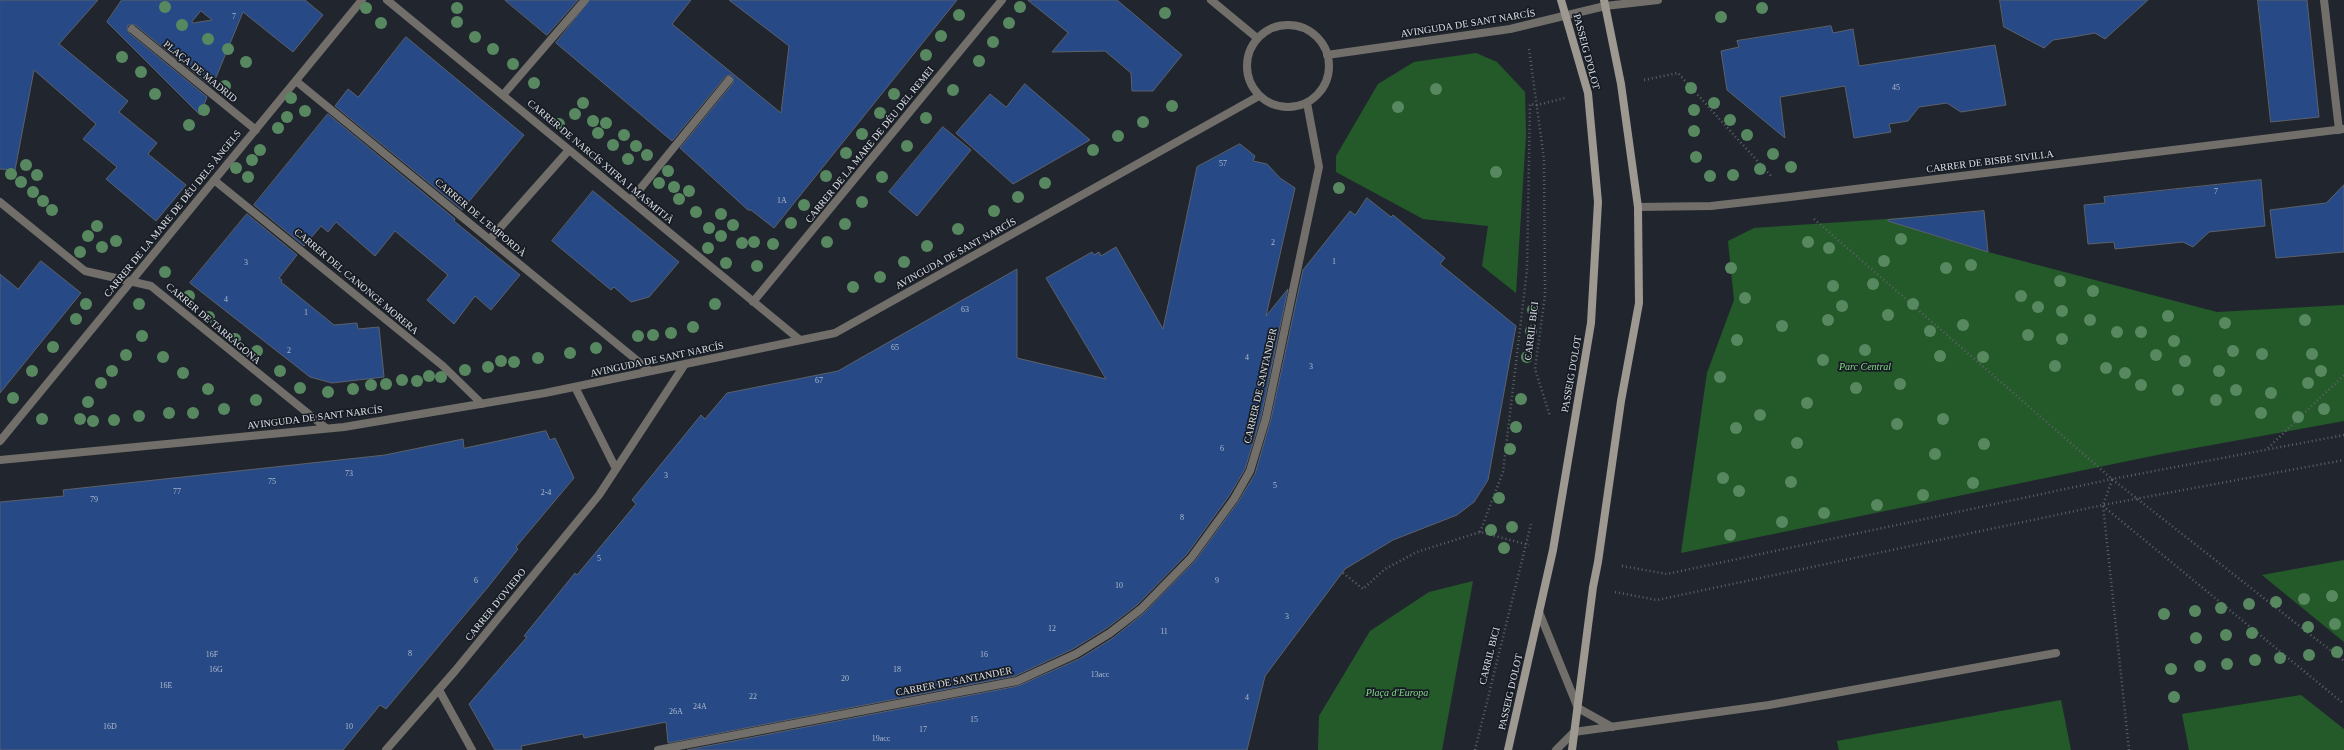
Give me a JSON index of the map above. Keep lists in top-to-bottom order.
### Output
{
  "streets": {
    "main road": ["PASSEIG D'OLOT"],
    "street": [
      "AVINGUDA DE SANT NARCÍS",
      "PLAÇA DE MADRID",
      "CARRER DE LA MARE DE DÉU DEL REMEI",
      "CARRER DE NARCÍS XIFRA I MASMITJÀ",
      "CARRER DE BISBE SIVILLA",
      "CARRER DE LA MARE DE DÉU DELS ÀNGELS",
      "CARRER DE L'EMPORDÀ",
      "CARRER DEL CANONGE MORERA",
      "CARRER DE TARRAGONA",
      "CARRER DE SANTANDER",
      "CARRER D'OVIEDO"
    ],
    "path": ["CARRIL BICI"]
  },
  "crossings": [
    ["AVINGUDA DE SANT NARCÍS", "PASSEIG D'OLOT"],
    ["AVINGUDA DE SANT NARCÍS", "CARRER DE NARCÍS XIFRA I MASMITJÀ"],
    ["AVINGUDA DE SANT NARCÍS", "CARRER DE L'EMPORDÀ"],
    ["AVINGUDA DE SANT NARCÍS", "CARRER DEL CANONGE MORERA"],
    ["AVINGUDA DE SANT NARCÍS", "CARRER DE TARRAGONA"],
    ["AVINGUDA DE SANT NARCÍS", "CARRIL BICI"],
    ["AVINGUDA DE SANT NARCÍS", "CARRER DE SANTANDER"],
    ["AVINGUDA DE SANT NARCÍS", "CARRER D'OVIEDO"],
    ["PLAÇA DE MADRID", "CARRER DE LA MARE DE DÉU DELS ÀNGELS"],
    ["CARRER DE LA MARE DE DÉU DEL REMEI", "CARRER DE NARCÍS XIFRA I MASMITJÀ"],
    ["CARRER DE LA MARE DE DÉU DELS ÀNGELS", "CARRER DE L'EMPORDÀ"],
    ["CARRER DE LA MARE DE DÉU DELS ÀNGELS", "CARRER DEL CANONGE MORERA"],
    ["CARRER DE LA MARE DE DÉU DELS ÀNGELS", "CARRER DE TARRAGONA"]
  ],
  "parks": ["Parc Central", "Plaça d'Europa"],
  "house_numbers": [
    "7",
    "45",
    "57",
    "7",
    "1A",
    "2",
    "1",
    "3",
    "4",
    "63",
    "1",
    "65",
    "2",
    "4",
    "3",
    "67",
    "6",
    "73",
    "3",
    "75",
    "5",
    "77",
    "2-4",
    "79",
    "8",
    "5",
    "6",
    "9",
    "10",
    "3",
    "12",
    "11",
    "8",
    "16F",
    "16",
    "16G",
    "18",
    "13acc",
    "20",
    "16E",
    "22",
    "4",
    "24A",
    "26A",
    "15",
    "16D",
    "10",
    "17",
    "19acc"
  ]
}
